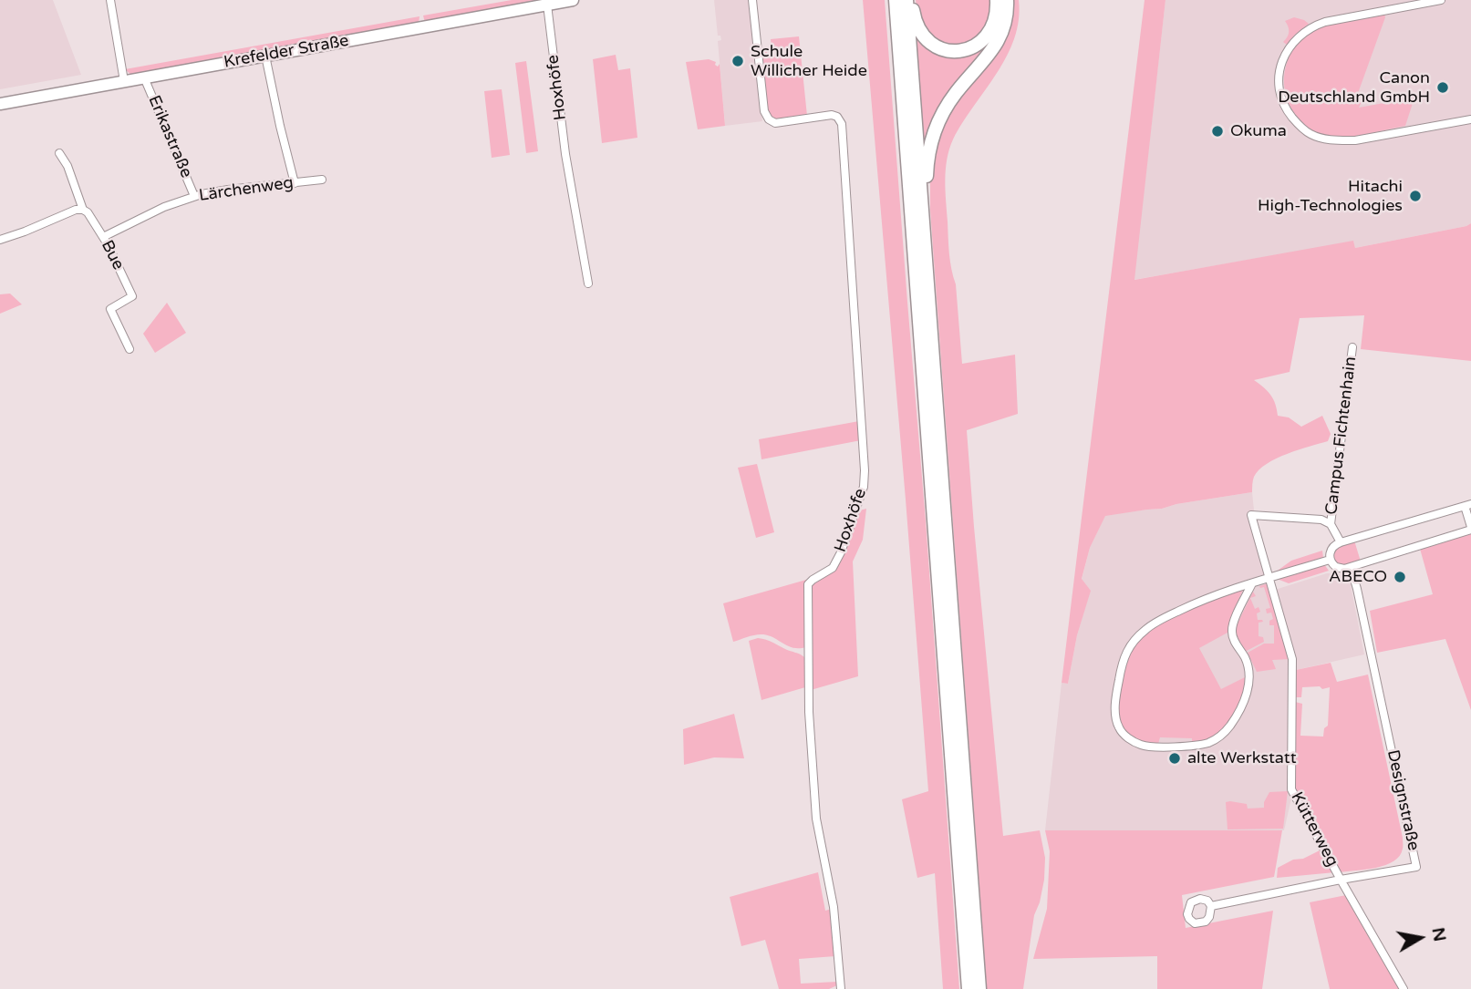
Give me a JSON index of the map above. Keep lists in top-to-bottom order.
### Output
{
  "streets": {
    "main road": ["Krefelder Straße"],
    "street": [
      "Hoxhöfe",
      "Erikastraße",
      "Lärchenweg",
      "Bue",
      "Campus Fichtenhain",
      "Designstraße",
      "Kütterweg"
    ]
  },
  "crossings": [
    ["Krefelder Straße", "Hoxhöfe"],
    ["Krefelder Straße", "Erikastraße"],
    ["Erikastraße", "Lärchenweg"],
    ["Lärchenweg", "Bue"],
    ["Campus Fichtenhain", "Kütterweg"],
    ["Designstraße", "Kütterweg"]
  ],
  "places": [
    "Schule Willicher Heide",
    "Canon Deutschland GmbH",
    "Okuma",
    "Hitachi High-Technologies",
    "ABECO",
    "alte Werkstatt"
  ],
  "north": "right"
}
